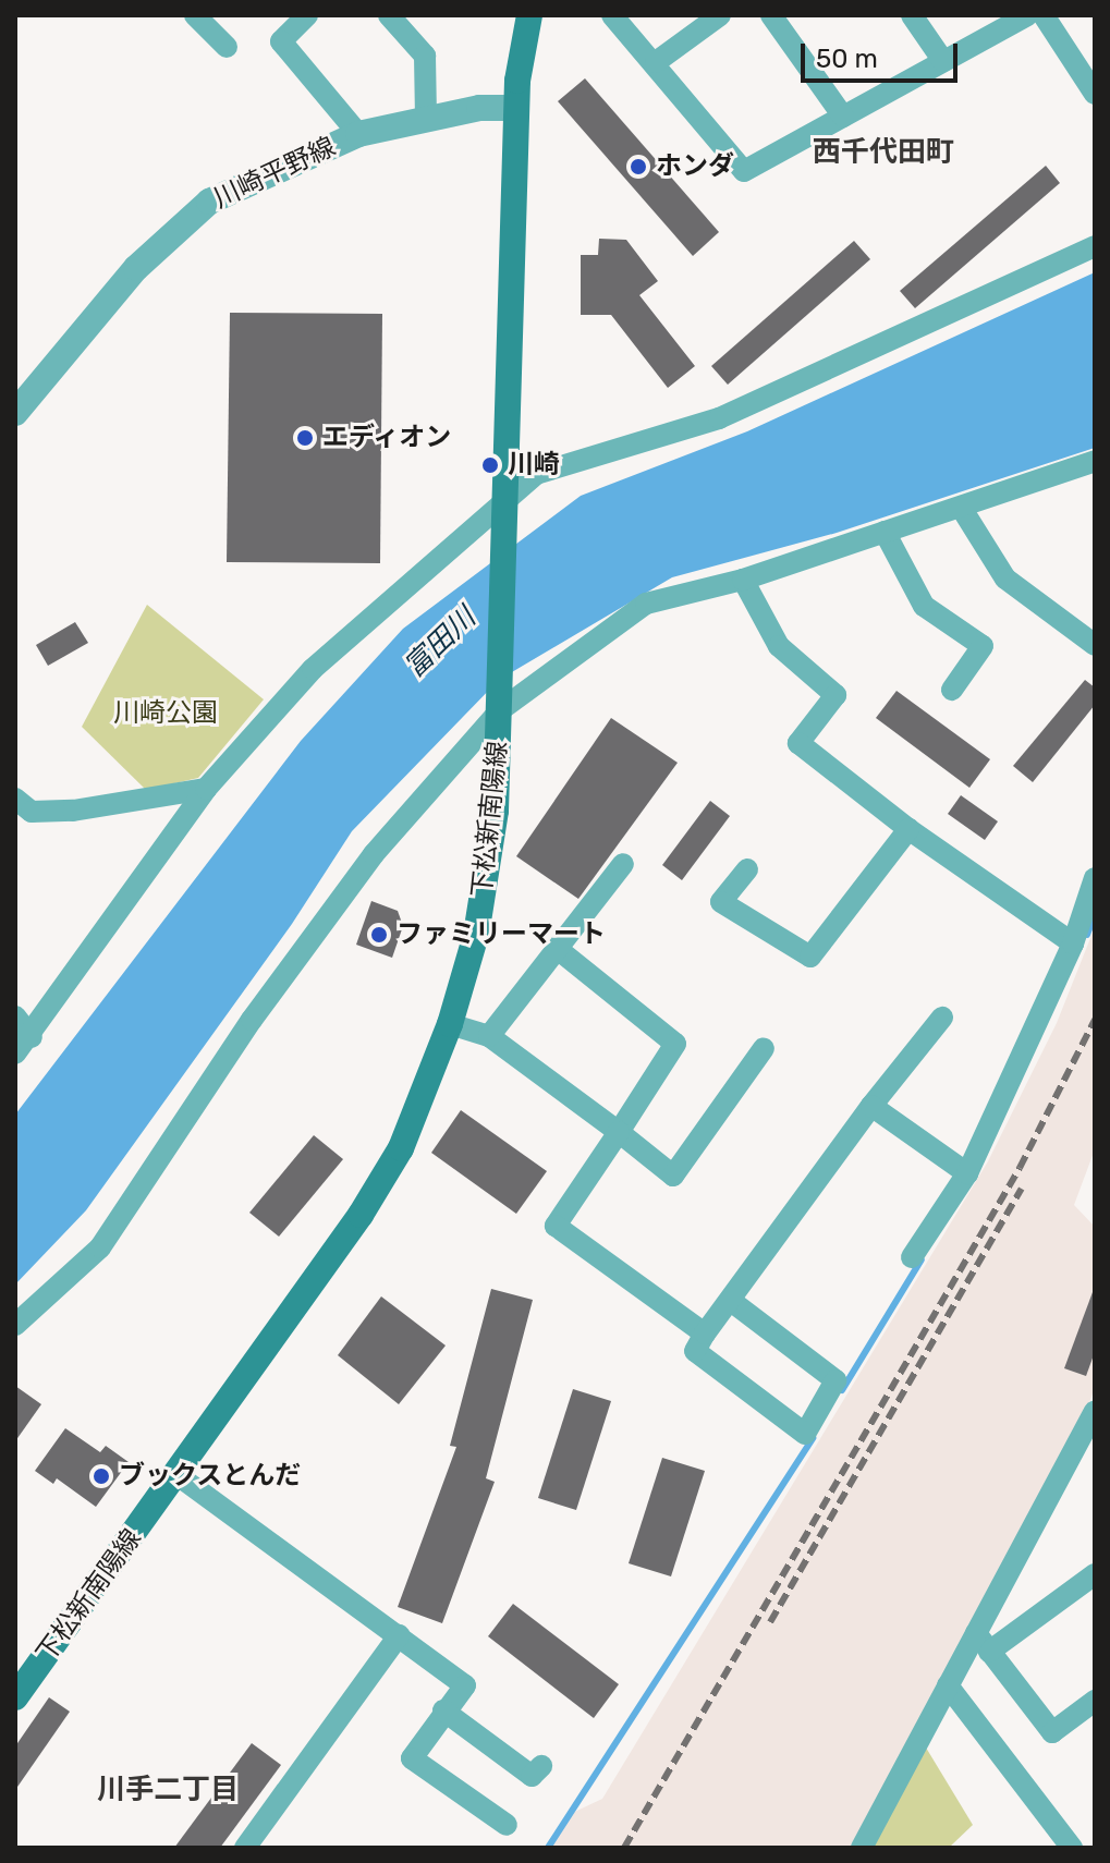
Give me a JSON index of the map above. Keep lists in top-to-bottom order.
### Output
{
  "streets": {
    "main road": ["下松新南陽線"],
    "street": ["川崎平野線"]
  },
  "crossings": [
    ["川崎平野線", "下松新南陽線"]
  ],
  "districts": ["西千代田町", "川手二丁目"],
  "water": ["富田川"],
  "parks": ["川崎公園"],
  "places": [
    "ホンダ",
    "エディオン",
    "川崎",
    "ファミリーマート",
    "ブックスとんだ"
  ],
  "scale_bar": "50 m"
}
